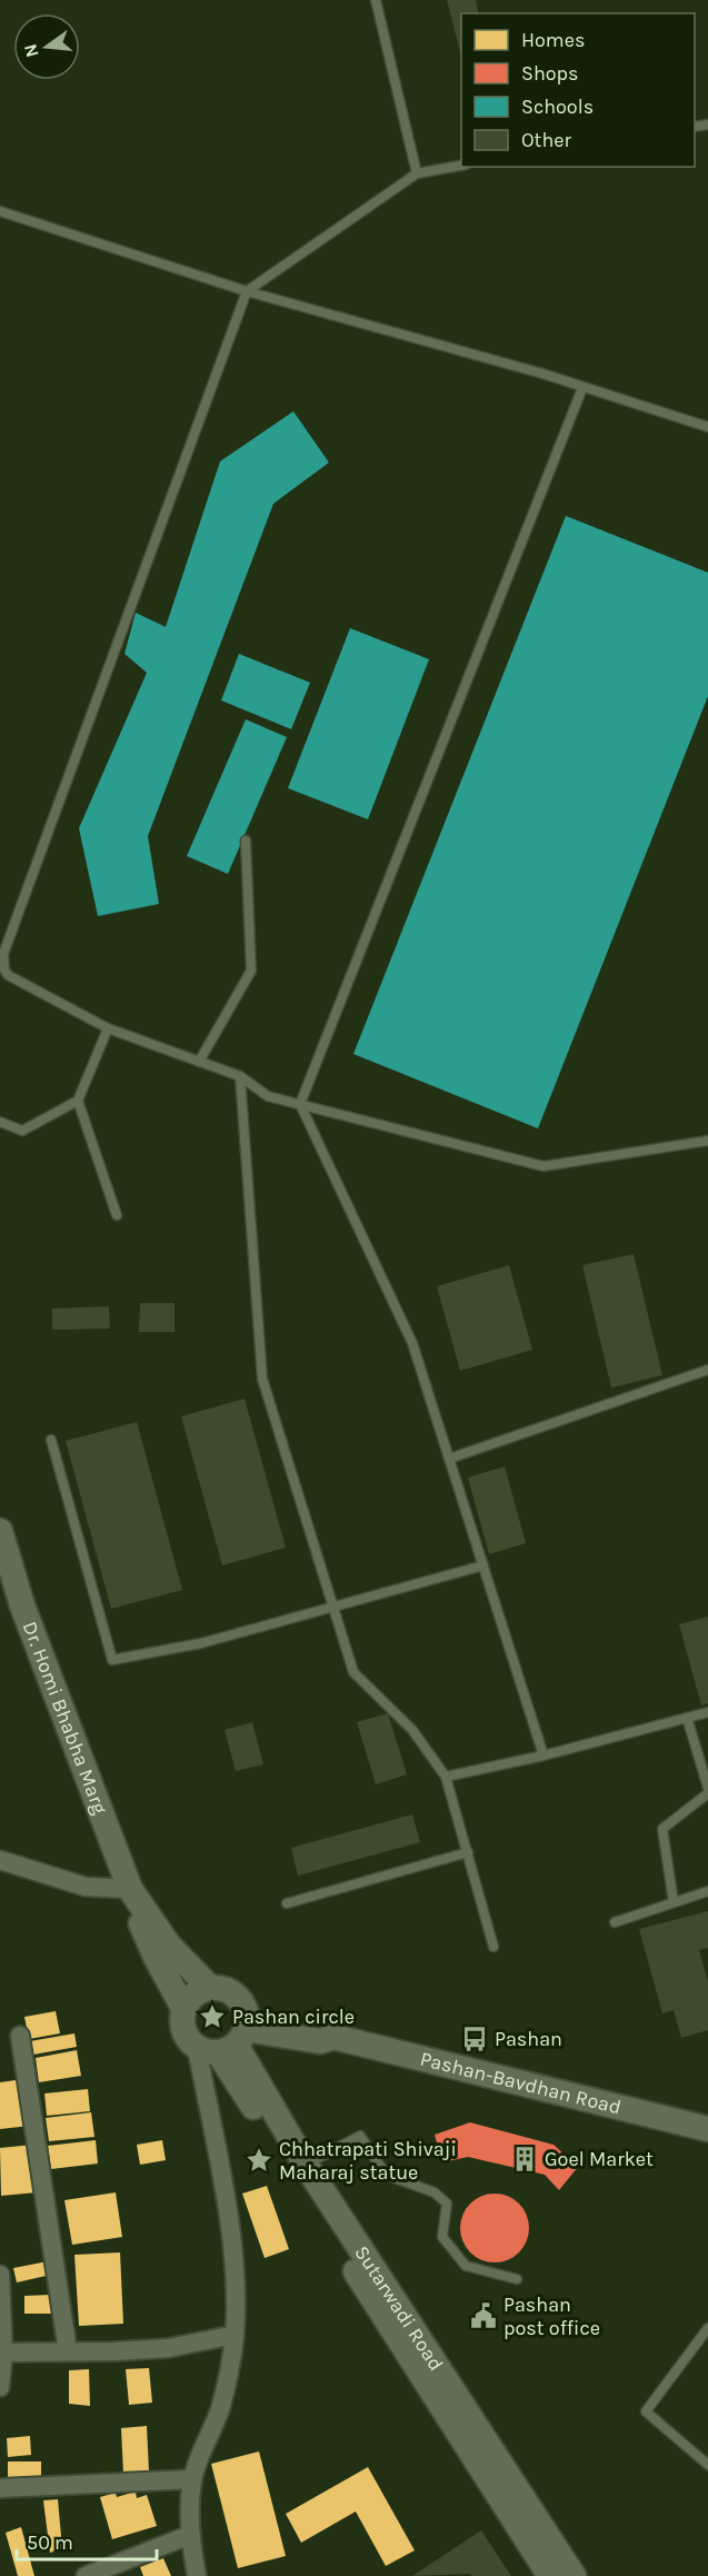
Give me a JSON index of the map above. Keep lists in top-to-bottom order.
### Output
{
  "streets": {
    "main road": ["Dr. Homi Bhabha Marg", "Pashan-Bavdhan Road", "Sutarwadi Road"]
  },
  "crossings": [
    ["Dr. Homi Bhabha Marg", "Pashan-Bavdhan Road"],
    ["Dr. Homi Bhabha Marg", "Sutarwadi Road"],
    ["Pashan-Bavdhan Road", "Sutarwadi Road"]
  ],
  "places": {
    "place": ["Pashan circle", "Chhatrapati Shivaji Maharaj statue"],
    "bus stop": ["Pashan"],
    "building": ["Goel Market"],
    "public building": ["Pashan post office"]
  },
  "legend": [
    "Homes",
    "Shops",
    "Schools",
    "Other"
  ],
  "scale_bar": "50 m",
  "north": "left"
}
